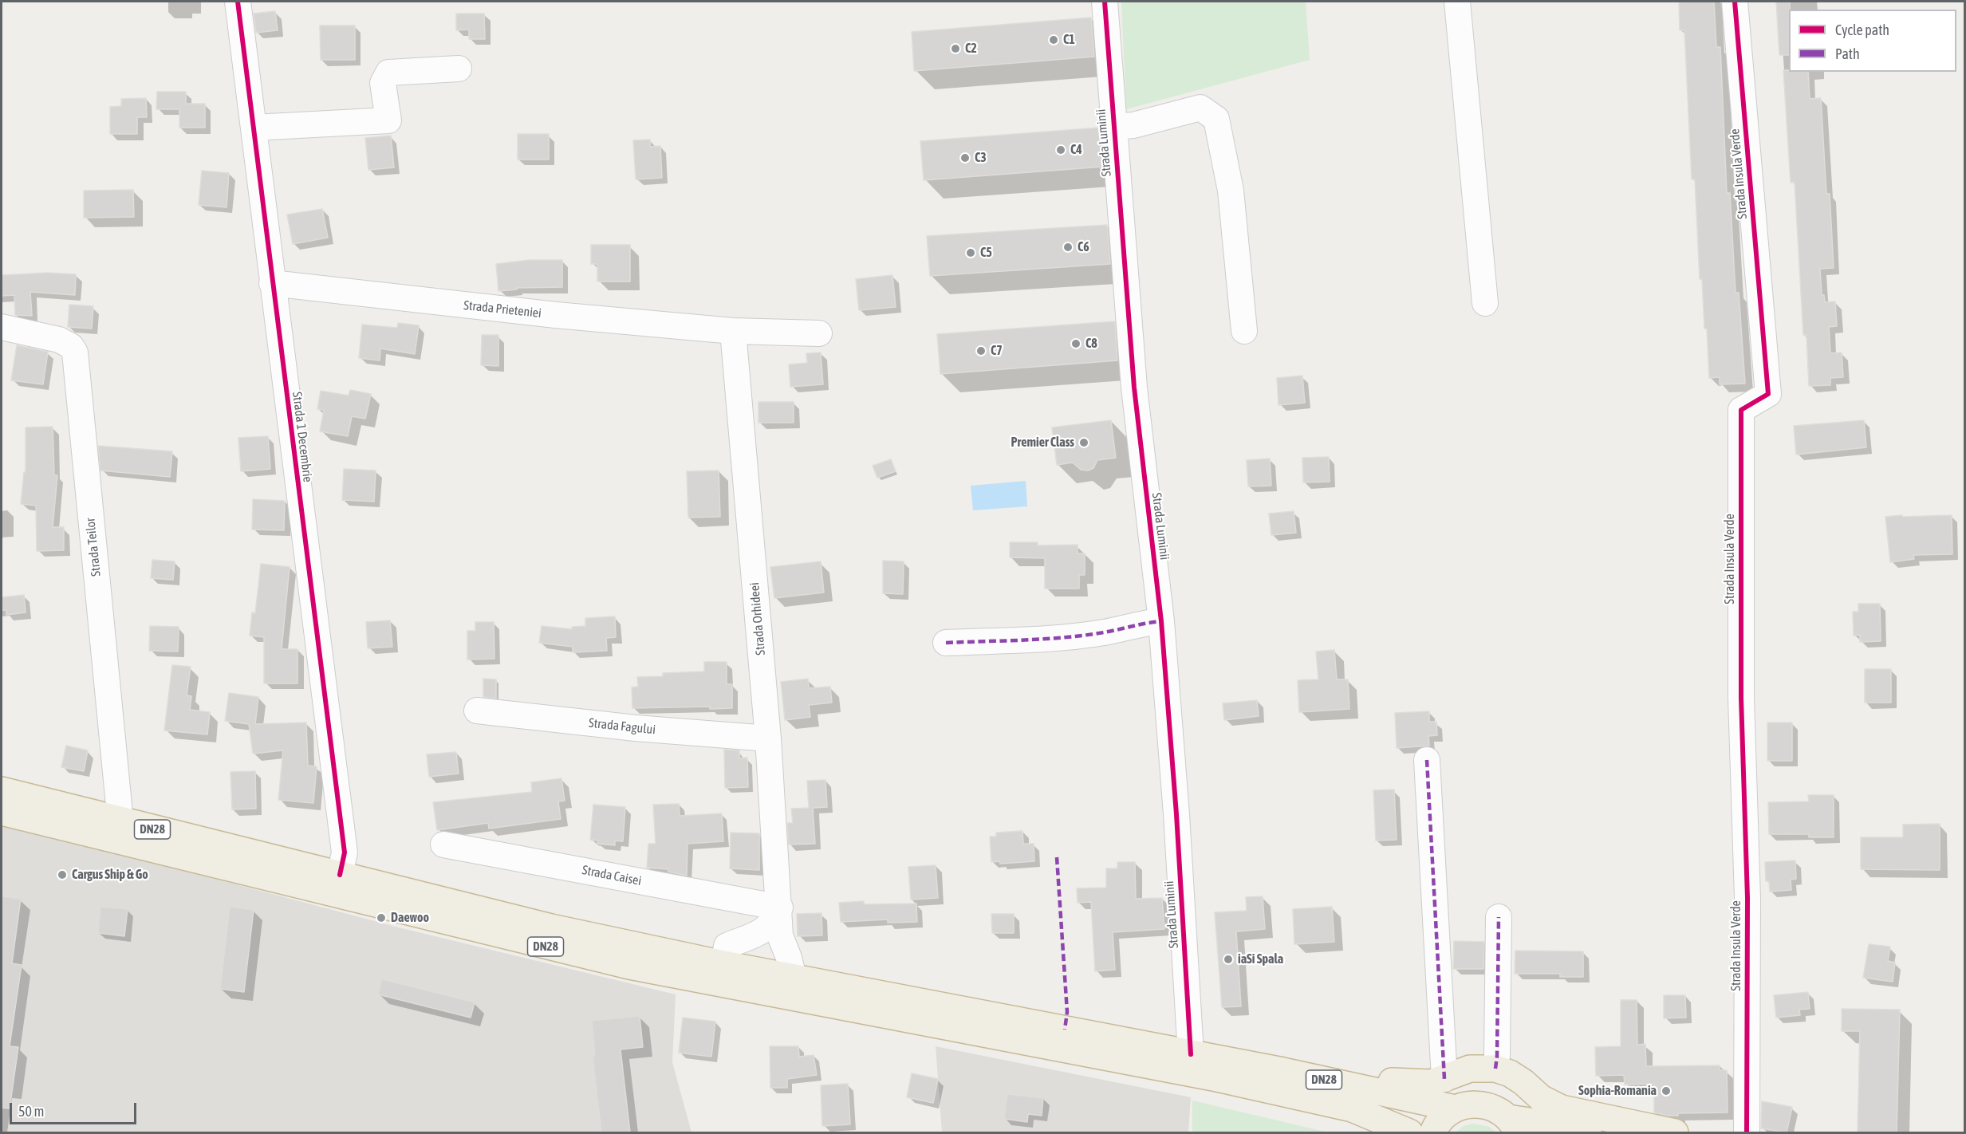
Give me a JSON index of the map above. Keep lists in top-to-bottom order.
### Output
{
  "streets": {
    "highway": ["DN28"],
    "street": [
      "Strada Luminii",
      "Strada Insula Verde",
      "Strada Prieteniei",
      "Strada 1 Decembrie",
      "Strada Teilor",
      "Strada Orhideei",
      "Strada Fagului",
      "Strada Caisei"
    ]
  },
  "crossings": [
    ["Strada Luminii", "DN28"],
    ["Strada Prieteniei", "Strada 1 Decembrie"],
    ["Strada Prieteniei", "Strada Orhideei"],
    ["Strada 1 Decembrie", "DN28"],
    ["Strada Teilor", "DN28"],
    ["Strada Orhideei", "Strada Fagului"],
    ["Strada Orhideei", "DN28"],
    ["Strada Orhideei", "Strada Caisei"]
  ],
  "places": [
    "C1",
    "C2",
    "C4",
    "C3",
    "C6",
    "C5",
    "C8",
    "C7",
    "Premier Class",
    "Cargus Ship & Go",
    "Daewoo",
    "iaSi Spala",
    "Sophia-Romania"
  ],
  "legend": ["Cycle path", "Path"],
  "scale_bar": "50 m"
}
